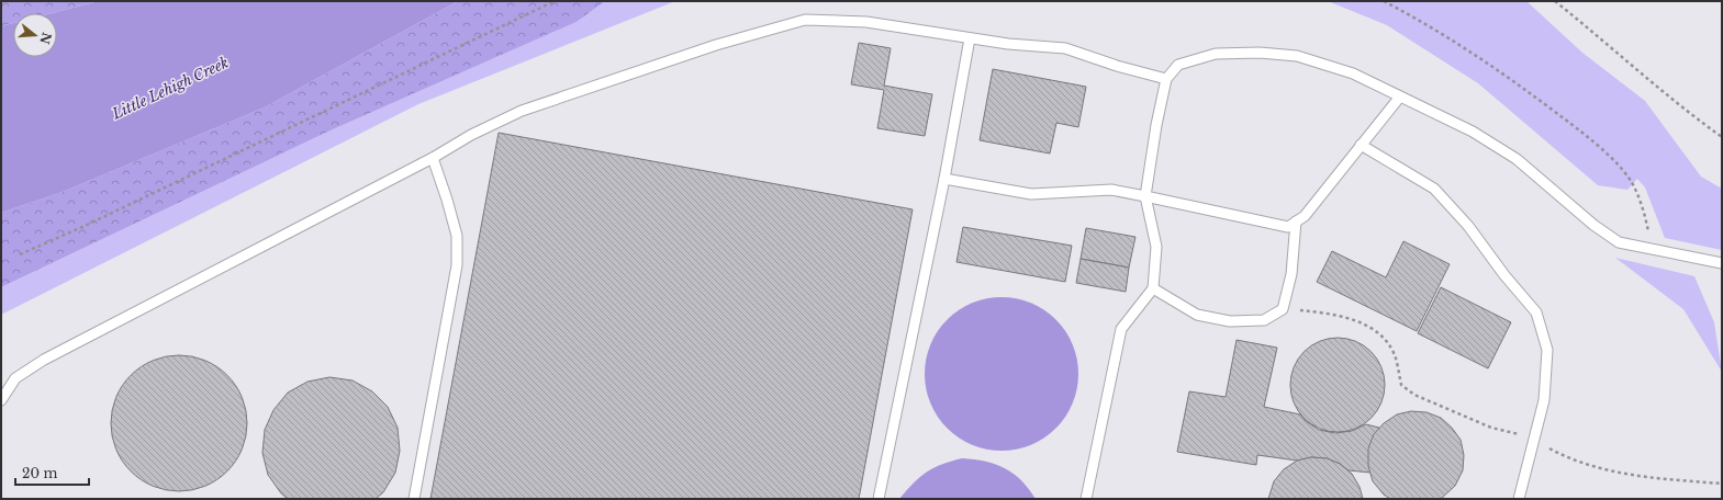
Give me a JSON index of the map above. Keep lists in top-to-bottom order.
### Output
{
  "water": ["Little Lehigh Creek"],
  "scale_bar": "20 m",
  "north": "right"
}
